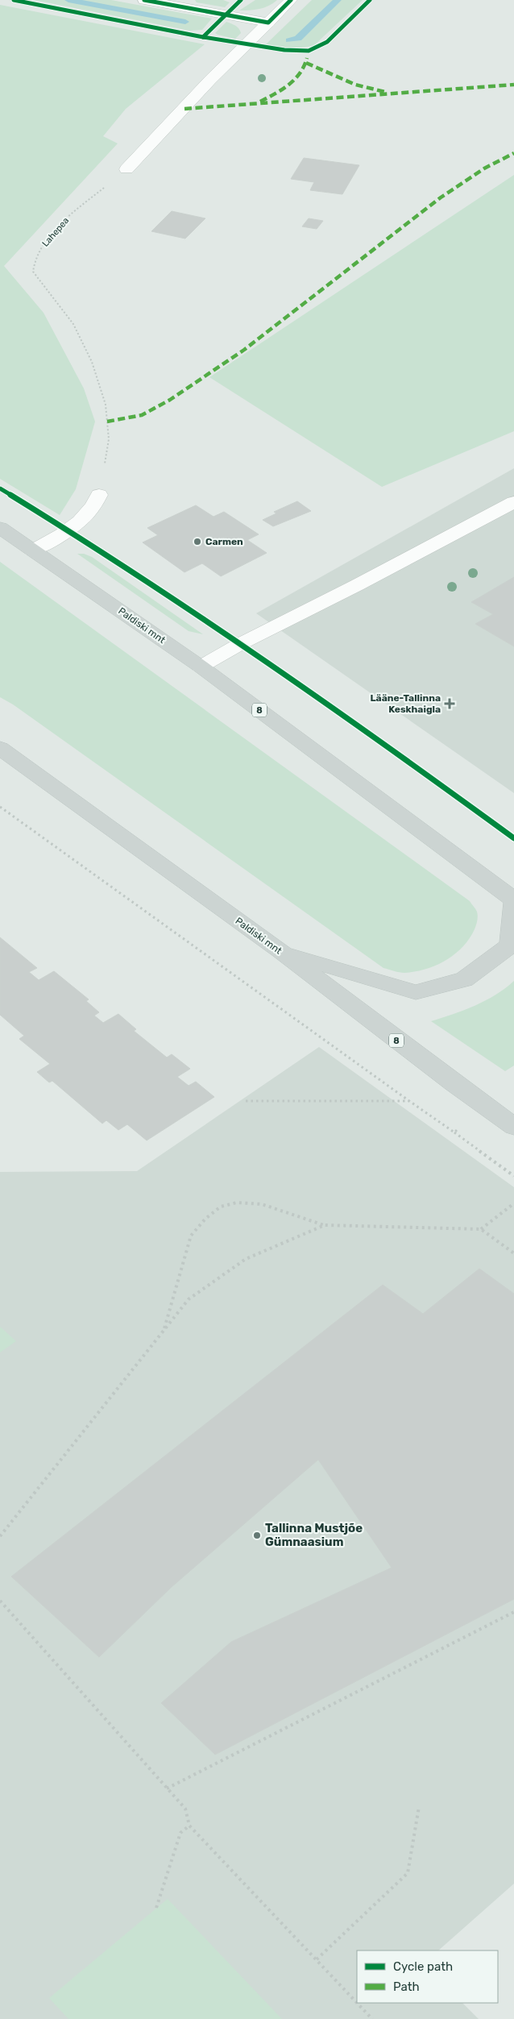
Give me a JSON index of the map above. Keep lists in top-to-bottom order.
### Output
{
  "streets": {
    "main road": ["Paldiski mnt", "8"],
    "path": ["Lahepea"]
  },
  "places": {
    "other": ["Carmen", "Tallinna Mustjõe Gümnaasium"],
    "health": ["Lääne-Tallinna Keskhaigla"]
  },
  "legend": ["Cycle path", "Path"]
}
